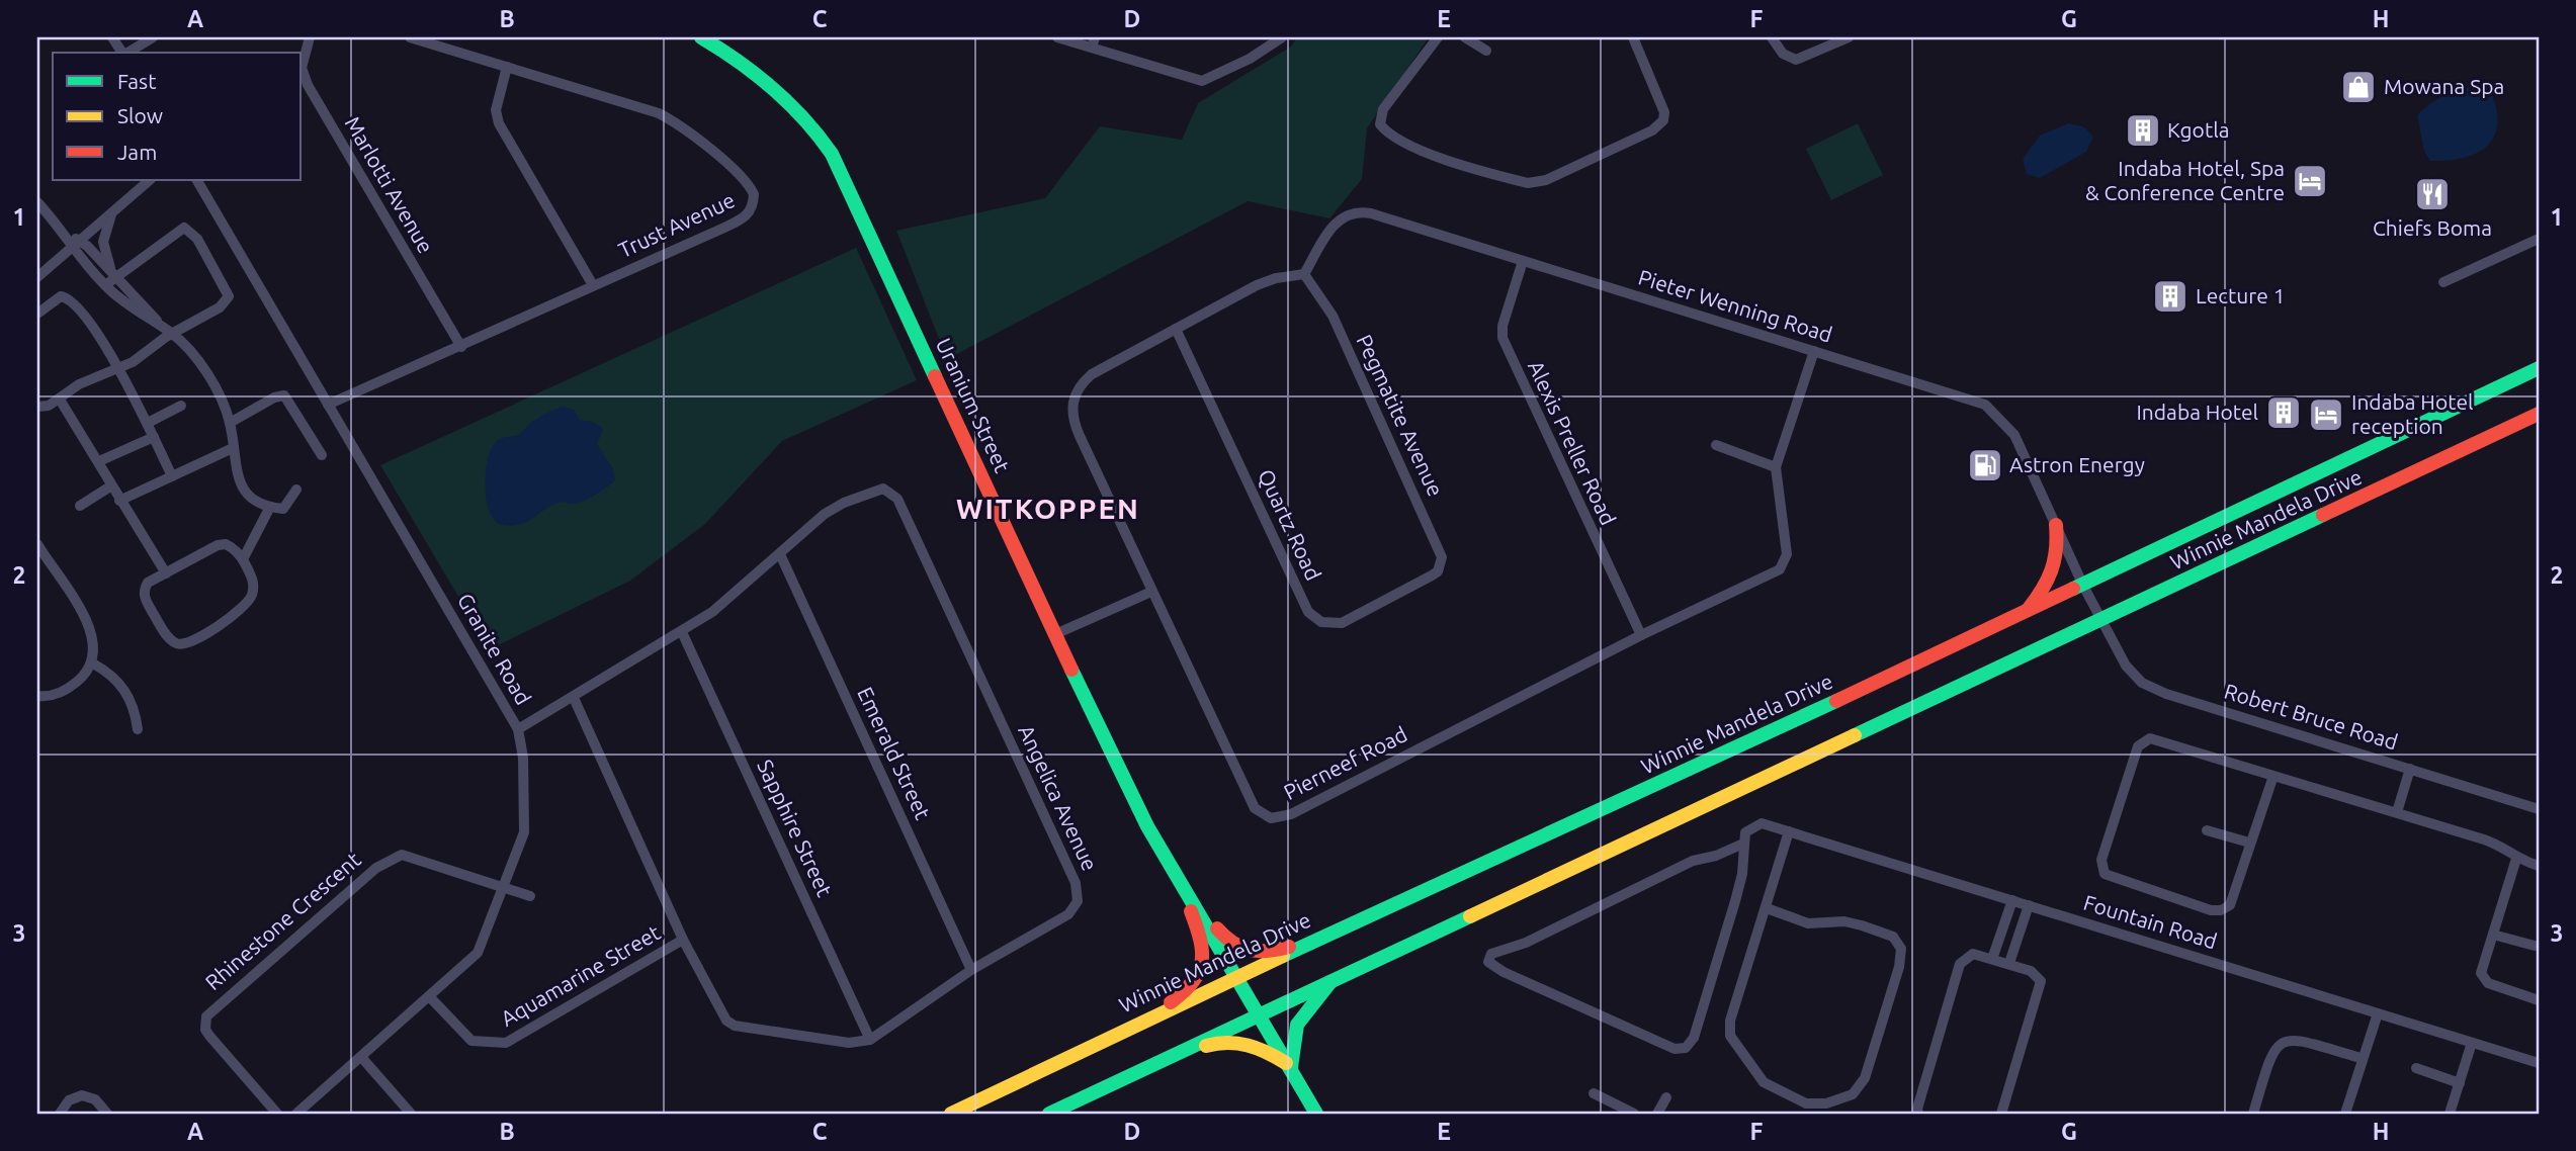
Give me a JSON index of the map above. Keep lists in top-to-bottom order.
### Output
{
  "streets": {
    "main road": ["Uranium Street", "Winnie Mandela Drive"],
    "street": [
      "Marlotti Avenue",
      "Trust Avenue",
      "Pieter Wenning Road",
      "Pegmatite Avenue",
      "Alexis Preller Road",
      "Quartz Road",
      "Granite Road",
      "Robert Bruce Road",
      "Emerald Street",
      "Pierneef Road",
      "Angelica Avenue",
      "Sapphire Street",
      "Rhinestone Crescent",
      "Fountain Road",
      "Aquamarine Street"
    ]
  },
  "crossings": [
    ["Marlotti Avenue", "Trust Avenue"],
    ["Trust Avenue", "Granite Road"],
    ["Pieter Wenning Road", "Pegmatite Avenue"],
    ["Pieter Wenning Road", "Alexis Preller Road"],
    ["Pieter Wenning Road", "Winnie Mandela Drive"],
    ["Pieter Wenning Road", "Robert Bruce Road"],
    ["Pieter Wenning Road", "Pierneef Road"],
    ["Uranium Street", "Winnie Mandela Drive"],
    ["Pegmatite Avenue", "Quartz Road"],
    ["Pegmatite Avenue", "Pierneef Road"],
    ["Alexis Preller Road", "Pierneef Road"],
    ["Winnie Mandela Drive", "Robert Bruce Road"],
    ["Quartz Road", "Pierneef Road"],
    ["Granite Road", "Angelica Avenue"],
    ["Granite Road", "Rhinestone Crescent"],
    ["Granite Road", "Aquamarine Street"],
    ["Emerald Street", "Angelica Avenue"],
    ["Angelica Avenue", "Sapphire Street"]
  ],
  "districts": ["WITKOPPEN"],
  "places": {
    "shop": ["Mowana Spa"],
    "building": ["Kgotla", "Lecture 1", "Indaba Hotel"],
    "hotel": ["Indaba Hotel, Spa & Conference Centre", "Indaba Hotel reception"],
    "restaurant": ["Chiefs Boma"],
    "fuel station": ["Astron Energy"]
  },
  "legend": ["Fast", "Slow", "Jam"],
  "grid": {
    "columns": [
      "A",
      "B",
      "C",
      "D",
      "E",
      "F",
      "G",
      "H"
    ],
    "rows": ["1", "2", "3"]
  }
}
